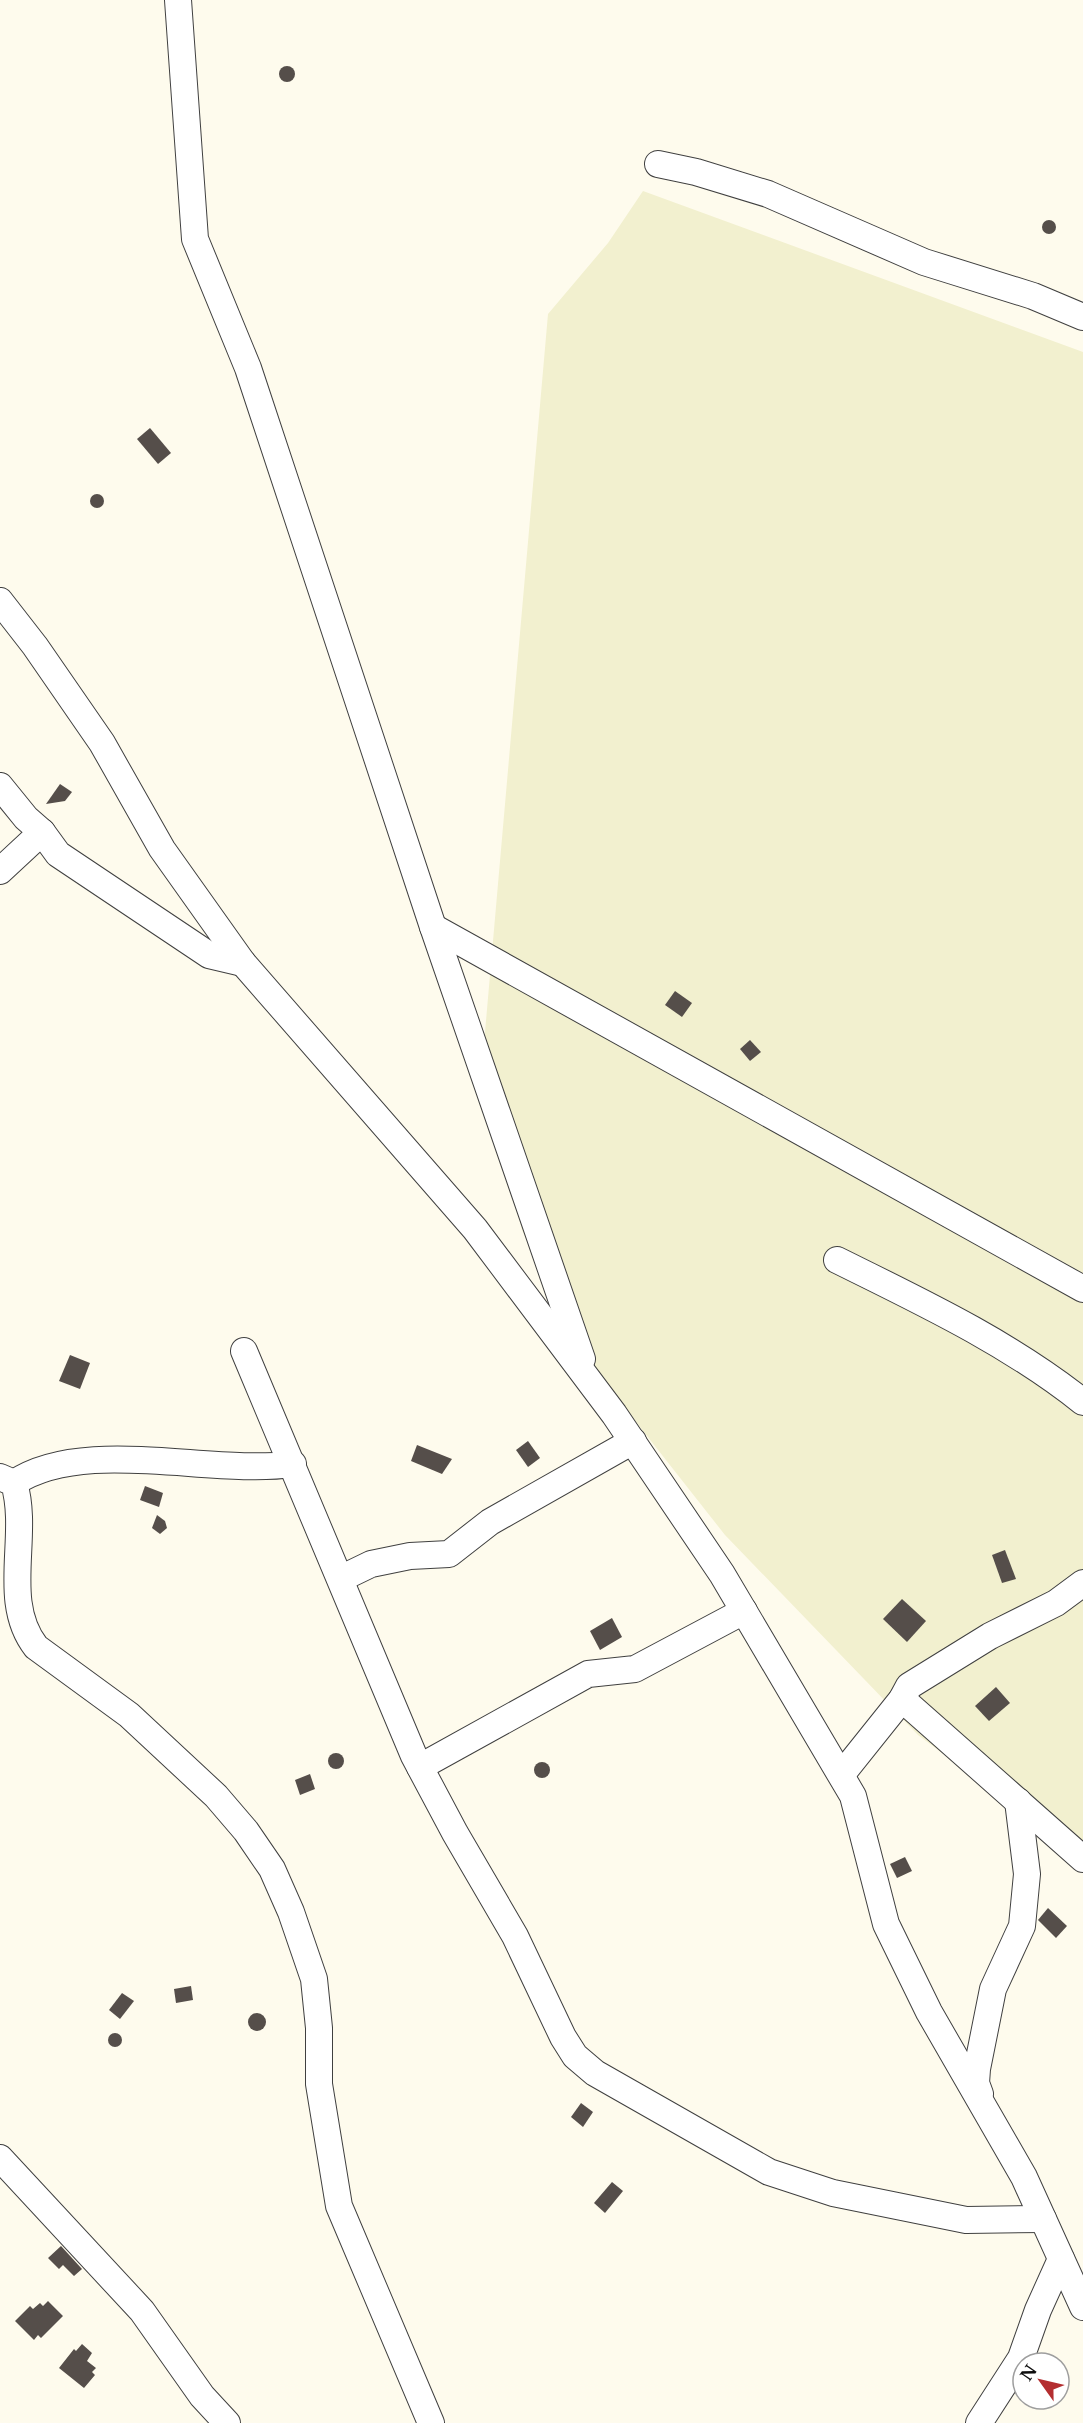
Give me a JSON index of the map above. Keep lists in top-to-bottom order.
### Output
{
  "north": "top left"
}
